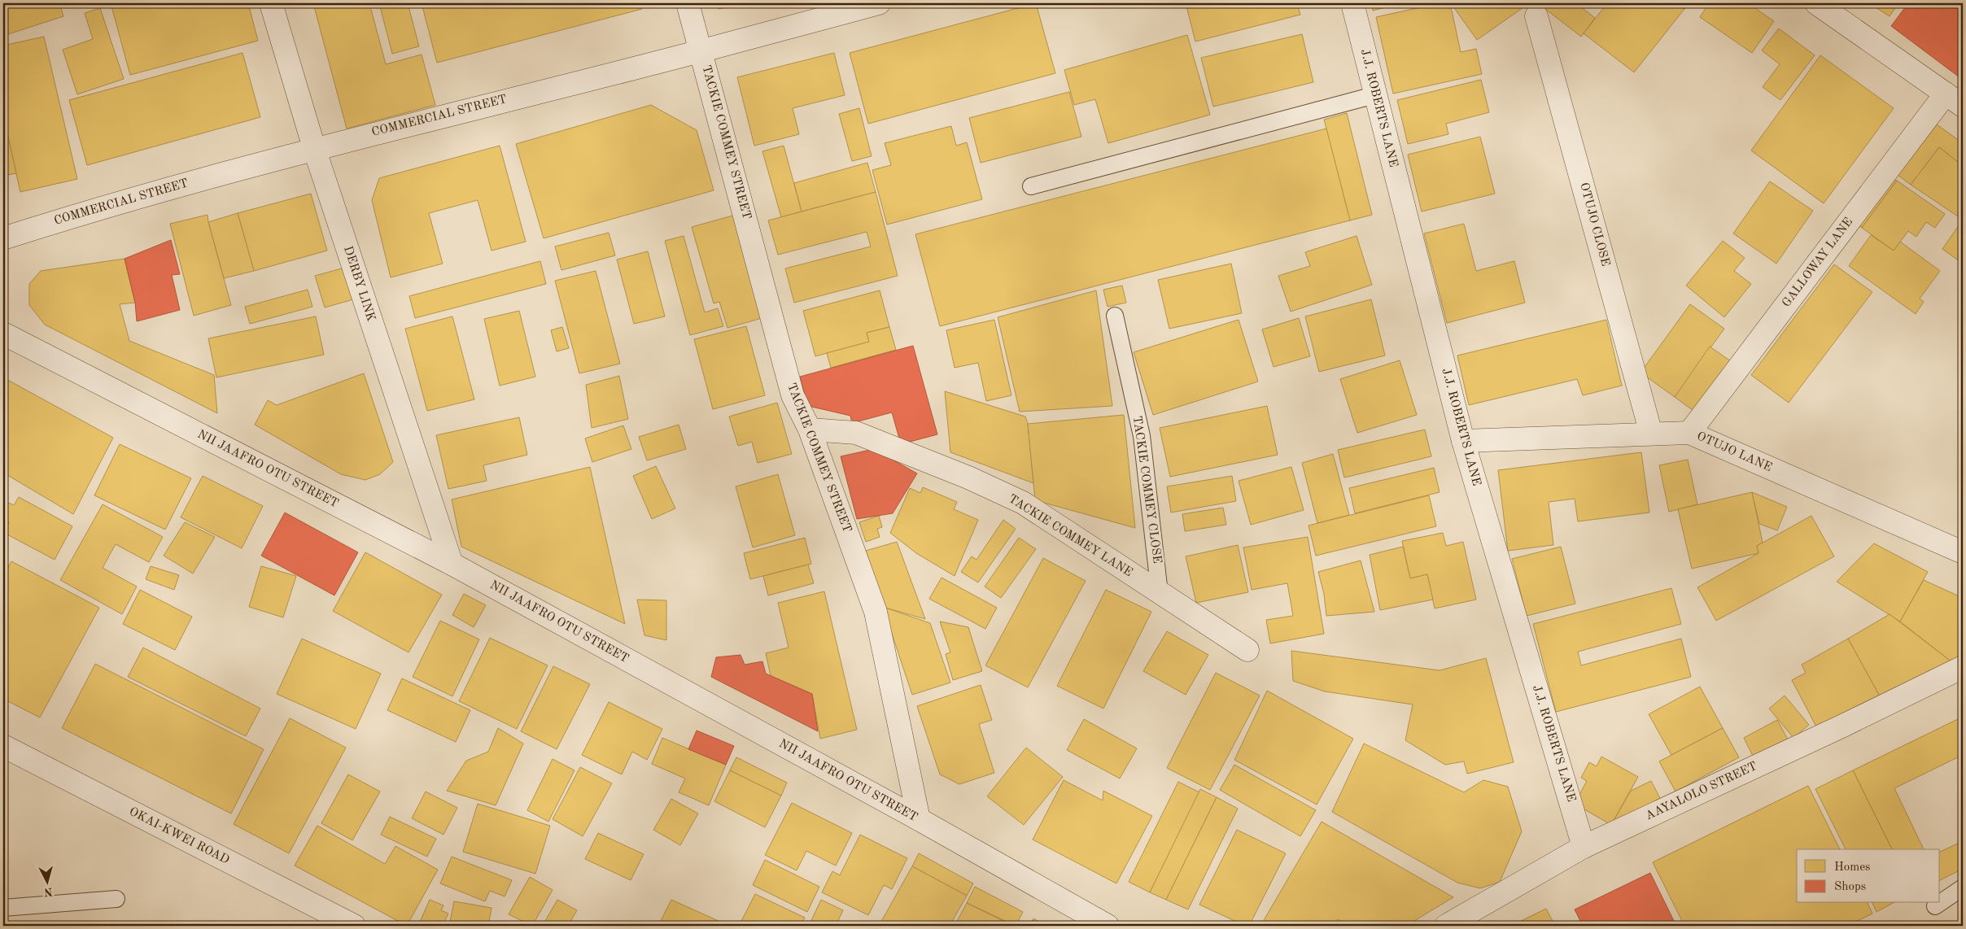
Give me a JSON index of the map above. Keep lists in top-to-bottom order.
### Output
{
  "streets": {
    "street": [
      "J.J. ROBERTS LANE",
      "COMMERCIAL STREET",
      "TACKIE COMMEY STREET",
      "OTUJO CLOSE",
      "GALLOWAY LANE",
      "DERBY LINK",
      "OTUJO LANE",
      "NII JAAFRO OTU STREET",
      "TACKIE COMMEY LANE",
      "AAYALOLO STREET",
      "OKAI-KWEI ROAD"
    ],
    "lane": ["TACKIE COMMEY CLOSE"]
  },
  "crossings": [
    ["J.J. ROBERTS LANE", "OTUJO LANE"],
    ["J.J. ROBERTS LANE", "AAYALOLO STREET"],
    ["COMMERCIAL STREET", "TACKIE COMMEY STREET"],
    ["COMMERCIAL STREET", "DERBY LINK"],
    ["TACKIE COMMEY STREET", "NII JAAFRO OTU STREET"],
    ["TACKIE COMMEY STREET", "TACKIE COMMEY LANE"],
    ["OTUJO CLOSE", "OTUJO LANE"],
    ["GALLOWAY LANE", "OTUJO LANE"],
    ["DERBY LINK", "NII JAAFRO OTU STREET"],
    ["TACKIE COMMEY CLOSE", "TACKIE COMMEY LANE"]
  ],
  "legend": ["Homes", "Shops"],
  "north": "bottom"
}
